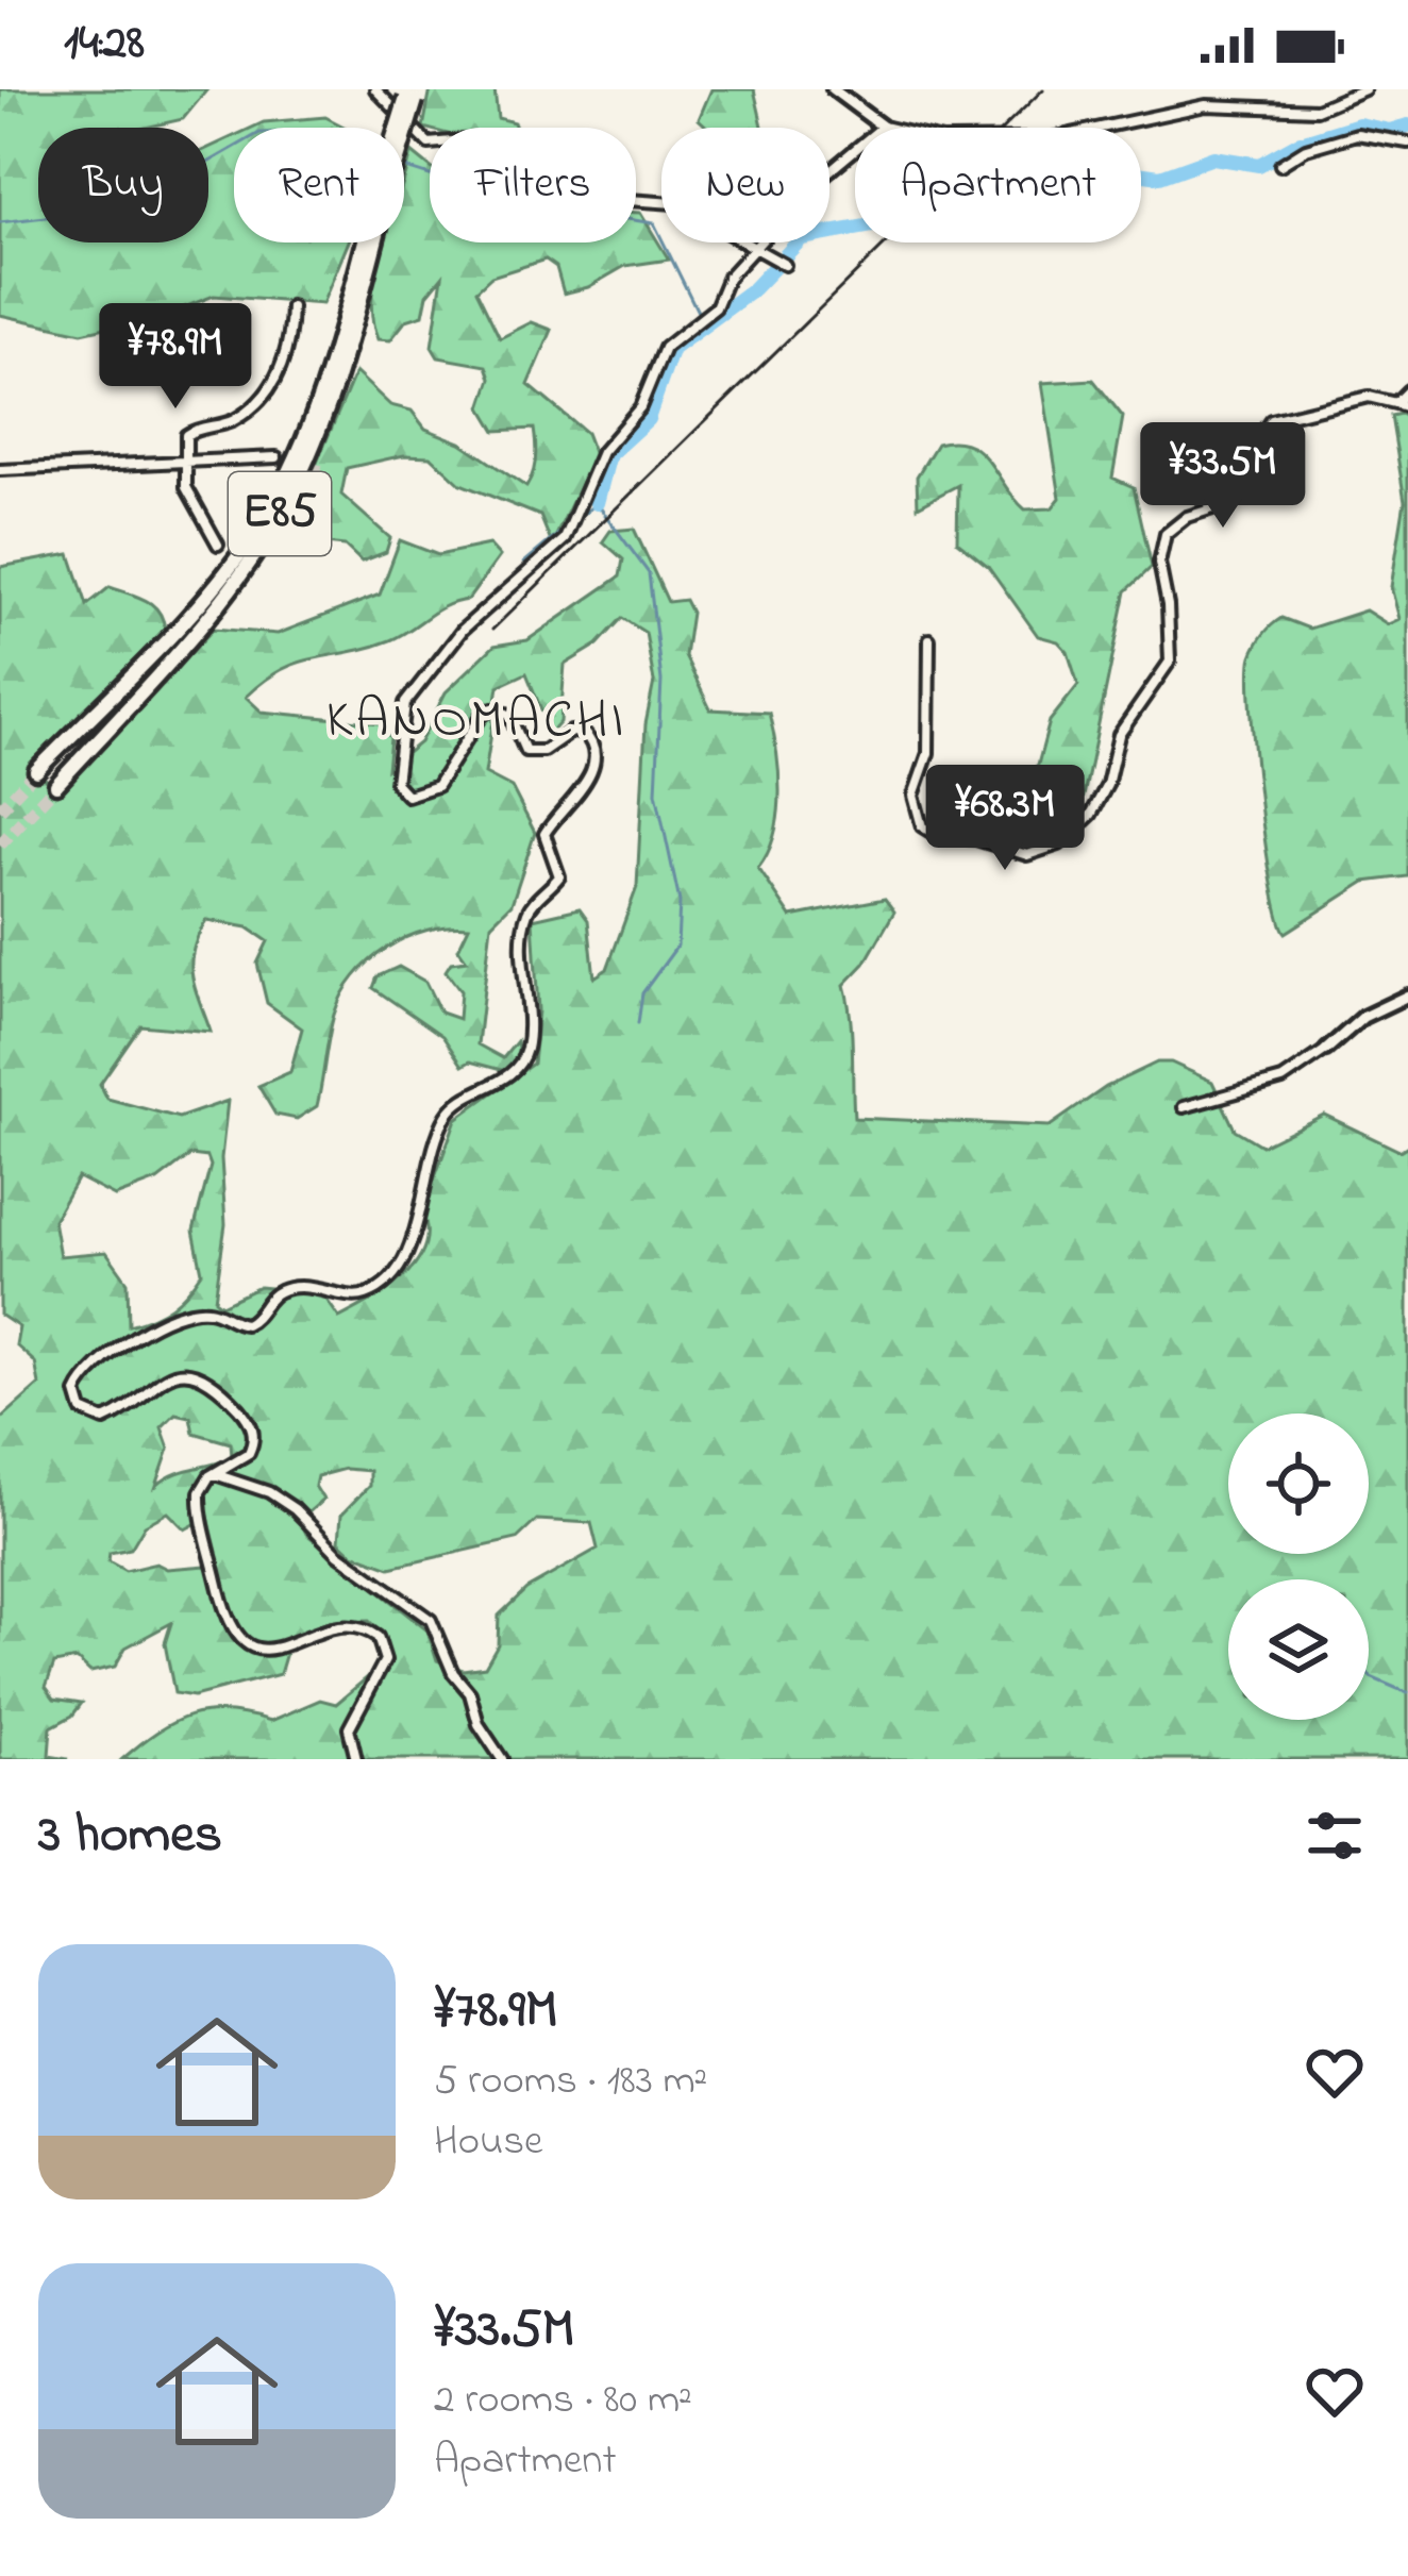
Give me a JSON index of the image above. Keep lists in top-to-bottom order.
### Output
{
  "streets": {
    "highway": ["E85"]
  },
  "districts": ["KANOMACHI"],
  "page": {
    "status": "14:28",
    "chip": [
      "Buy",
      "Rent",
      "Filters",
      "New",
      "Apartment"
    ],
    "price": ["¥78.9M", "¥33.5M", "¥68.3M"],
    "heading": "3 homes",
    "list": [
      {
        "name": "¥78.9M",
        "note": "5 rooms · 183 m² · House"
      },
      {
        "name": "¥33.5M",
        "note": "2 rooms · 80 m² · Apartment"
      }
    ]
  }
}
